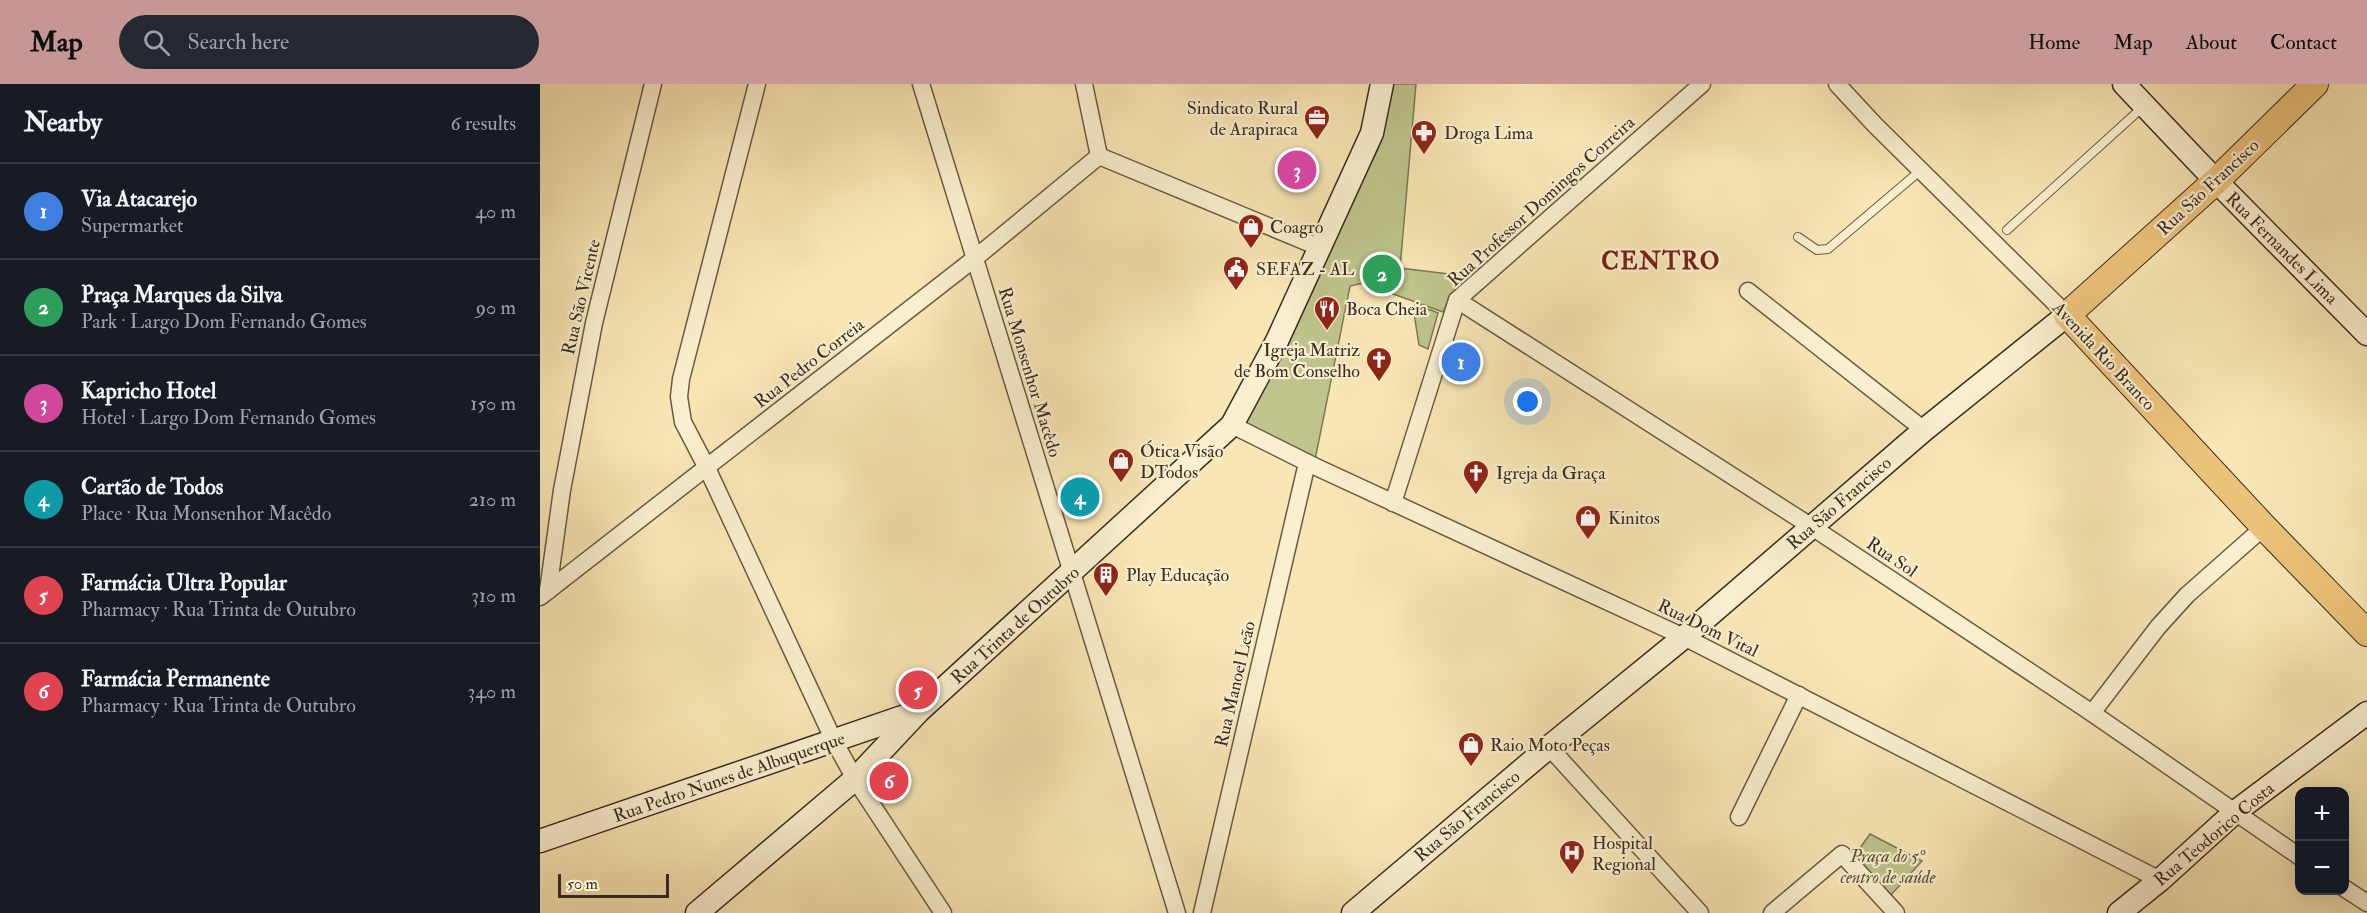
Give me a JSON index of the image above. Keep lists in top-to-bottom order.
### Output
{
  "streets": {
    "main road": ["Rua São Francisco", "Avenida Rio Branco"],
    "street": [
      "Rua Professor Domingos Correira",
      "Rua Fernandes Lima",
      "Rua São Vicente",
      "Rua Pedro Correia",
      "Rua Monsenhor Macêdo",
      "Rua Sol",
      "Rua Trinta de Outubro",
      "Rua Dom Vital",
      "Rua Manoel Leão",
      "Rua Pedro Nunes de Albuquerque",
      "Rua Teodorico Costa"
    ]
  },
  "crossings": [
    ["Rua São Francisco", "Rua Fernandes Lima"],
    ["Rua São Francisco", "Avenida Rio Branco"],
    ["Rua São Francisco", "Rua Sol"],
    ["Rua São Francisco", "Rua Dom Vital"],
    ["Rua Professor Domingos Correira", "Rua Sol"],
    ["Rua Professor Domingos Correira", "Rua Dom Vital"],
    ["Rua São Vicente", "Rua Pedro Correia"],
    ["Rua Pedro Correia", "Rua Monsenhor Macêdo"],
    ["Rua Monsenhor Macêdo", "Rua Trinta de Outubro"],
    ["Rua Sol", "Rua Teodorico Costa"],
    ["Rua Trinta de Outubro", "Rua Dom Vital"],
    ["Rua Trinta de Outubro", "Rua Pedro Nunes de Albuquerque"],
    ["Rua Dom Vital", "Rua Manoel Leão"],
    ["Rua Dom Vital", "Rua Teodorico Costa"]
  ],
  "districts": ["CENTRO"],
  "parks": ["Praça do 5º centro de saúde"],
  "places": {
    "office": ["Sindicato Rural de Arapiraca"],
    "pharmacy": ["Droga Lima"],
    "shop": [
      "Coagro",
      "Ótica Visão DTodos",
      "Kinitos",
      "Raio Moto Peças"
    ],
    "public building": ["SEFAZ - AL"],
    "restaurant": ["Boca Cheia"],
    "church": ["Igreja Matriz de Bom Conselho", "Igreja da Graça"],
    "building": ["Play Educação"],
    "hospital": ["Hospital Regional"]
  },
  "scale_bar": "50 m",
  "page": {
    "header": "Map",
    "search": "Search here",
    "nav": [
      "Home",
      "Map",
      "About",
      "Contact"
    ],
    "heading": ["Nearby", "6 results"],
    "pins": [
      "3",
      "2",
      "1",
      "4",
      "5",
      "6"
    ],
    "list": [
      {
        "mark": "1",
        "name": "Via Atacarejo",
        "note": "Supermarket",
        "value": "40 m"
      },
      {
        "mark": "2",
        "name": "Praça Marques da Silva",
        "note": "Park · Largo Dom Fernando Gomes",
        "value": "90 m"
      },
      {
        "mark": "3",
        "name": "Kapricho Hotel",
        "note": "Hotel · Largo Dom Fernando Gomes",
        "value": "150 m"
      },
      {
        "mark": "4",
        "name": "Cartão de Todos",
        "note": "Place · Rua Monsenhor Macêdo",
        "value": "210 m"
      },
      {
        "mark": "5",
        "name": "Farmácia Ultra Popular",
        "note": "Pharmacy · Rua Trinta de Outubro",
        "value": "310 m"
      },
      {
        "mark": "6",
        "name": "Farmácia Permanente",
        "note": "Pharmacy · Rua Trinta de Outubro",
        "value": "340 m"
      }
    ],
    "map_buttons": ["+", "−"],
    "scale": "50 m"
  }
}
